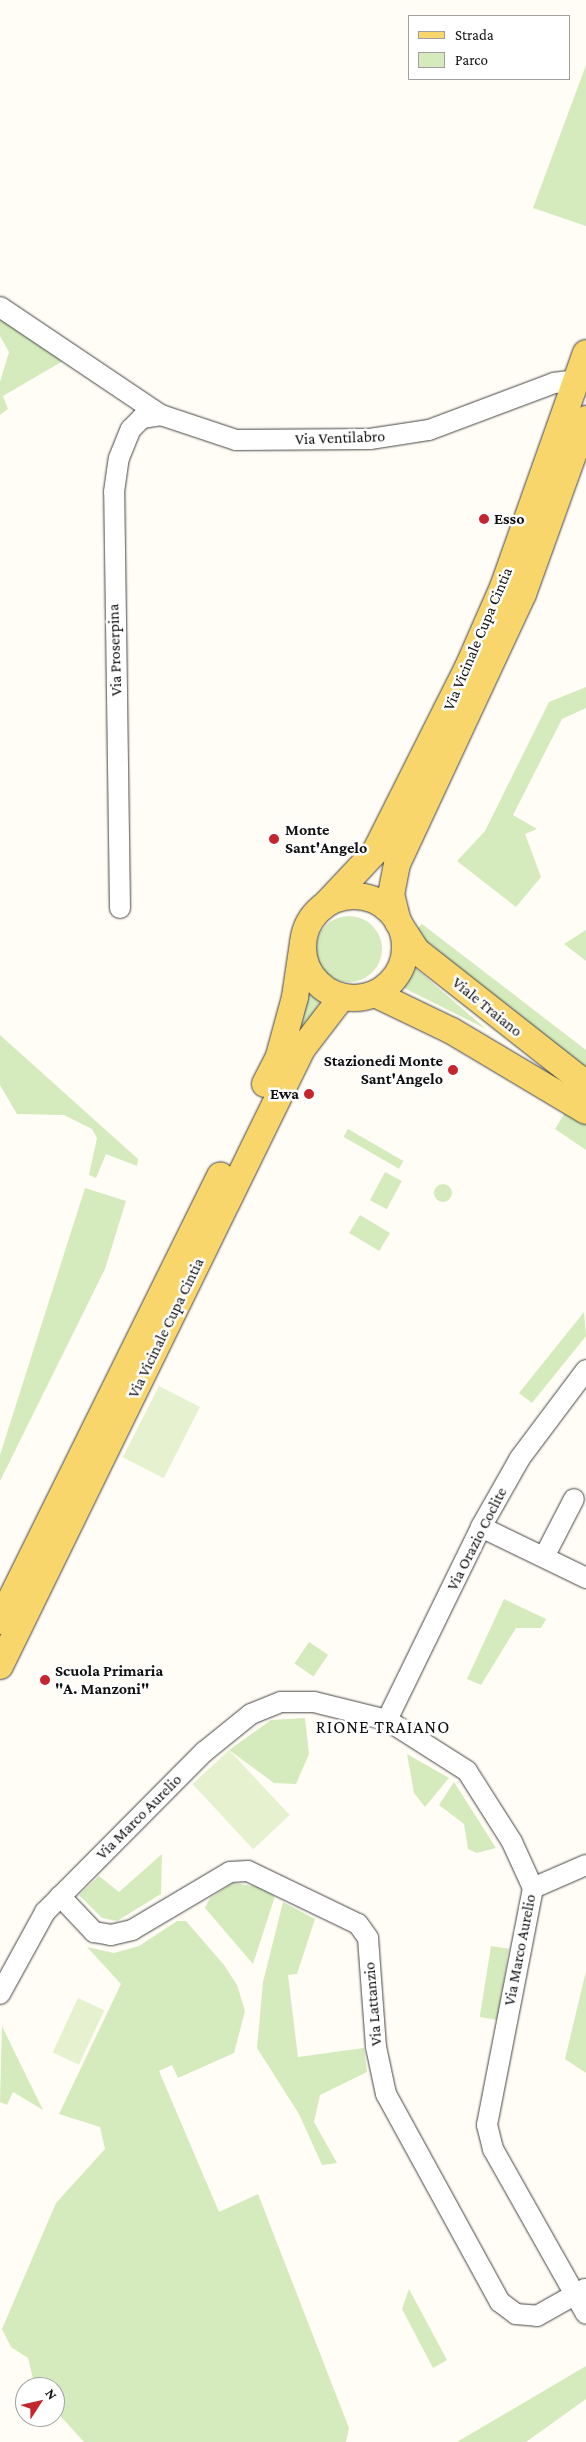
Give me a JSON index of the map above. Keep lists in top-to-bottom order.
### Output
{
  "streets": {
    "main road": ["Via Vicinale Cupa Cintia", "Viale Traiano"],
    "street": [
      "Via Ventilabro",
      "Via Proserpina",
      "Via Orazio Coclite",
      "Via Marco Aurelio",
      "Via Lattanzio"
    ]
  },
  "crossings": [
    ["Via Ventilabro", "Via Vicinale Cupa Cintia"],
    ["Via Ventilabro", "Via Proserpina"],
    ["Via Vicinale Cupa Cintia", "Viale Traiano"],
    ["Via Orazio Coclite", "Via Marco Aurelio"],
    ["Via Marco Aurelio", "Via Lattanzio"]
  ],
  "districts": ["RIONE TRAIANO"],
  "places": [
    "Esso",
    "Monte Sant'Angelo",
    "Stazionedi Monte Sant'Angelo",
    "Ewa",
    "Scuola Primaria \"A. Manzoni\""
  ],
  "legend": ["Strada", "Parco"],
  "north": "top right"
}
